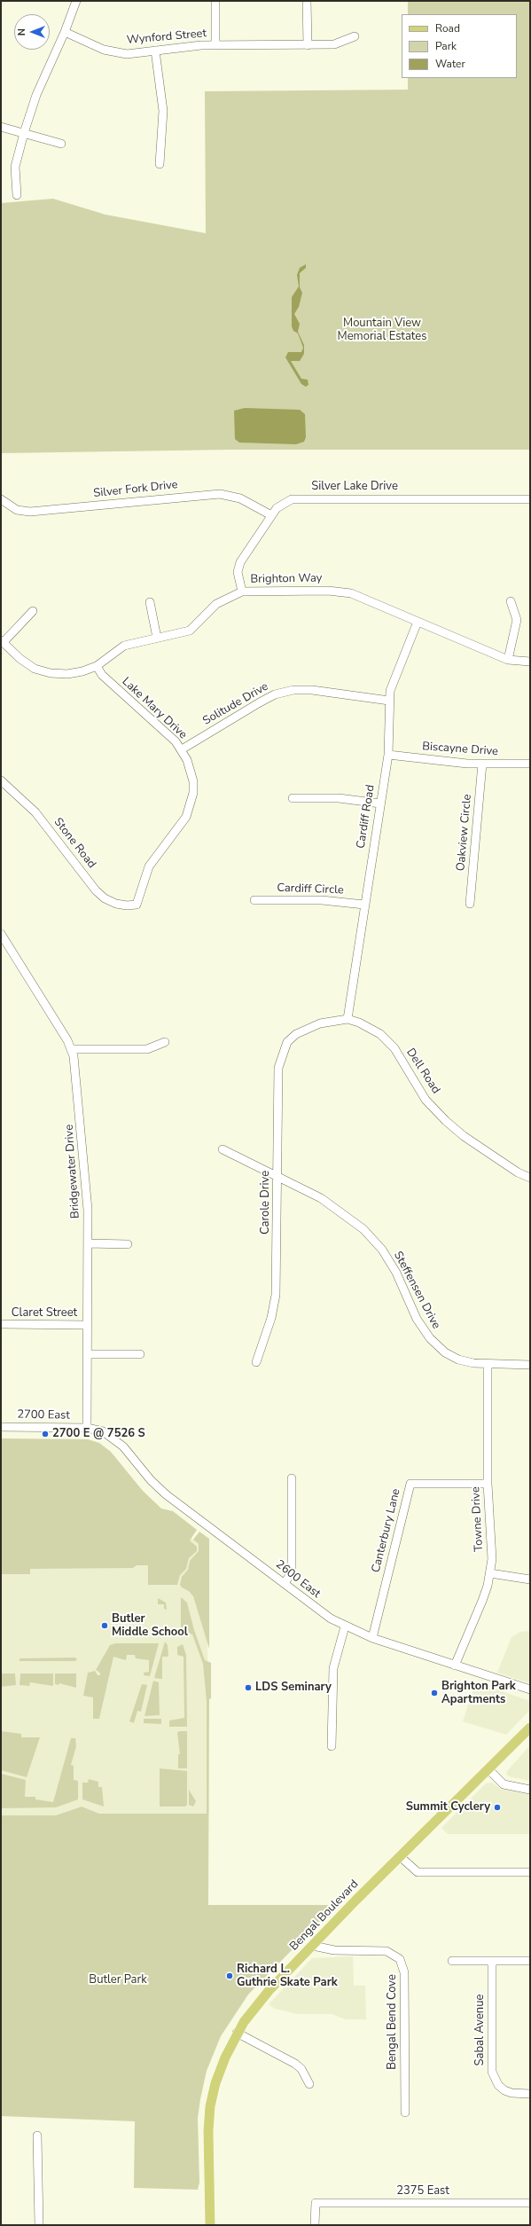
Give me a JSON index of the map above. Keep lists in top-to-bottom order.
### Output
{
  "streets": {
    "main road": ["Bengal Boulevard"],
    "street": [
      "Wynford Street",
      "Silver Lake Drive",
      "Silver Fork Drive",
      "Brighton Way",
      "Solitude Drive",
      "Lake Mary Drive",
      "Biscayne Drive",
      "Cardiff Road",
      "Oakview Circle",
      "Stone Road",
      "Cardiff Circle",
      "Dell Road",
      "Bridgewater Drive",
      "Carole Drive",
      "Steffensen Drive",
      "Claret Street",
      "2700 East",
      "Towne Drive",
      "Canterbury Lane",
      "2600 East",
      "Bengal Bend Cove",
      "Sabal Avenue",
      "2375 East"
    ]
  },
  "crossings": [
    ["Silver Lake Drive", "Silver Fork Drive"],
    ["Silver Lake Drive", "Brighton Way"],
    ["Brighton Way", "Lake Mary Drive"],
    ["Brighton Way", "Cardiff Road"],
    ["Solitude Drive", "Lake Mary Drive"],
    ["Solitude Drive", "Cardiff Road"],
    ["Lake Mary Drive", "Stone Road"],
    ["Biscayne Drive", "Cardiff Road"],
    ["Biscayne Drive", "Oakview Circle"],
    ["Cardiff Road", "Cardiff Circle"],
    ["Cardiff Road", "Dell Road"],
    ["Dell Road", "Carole Drive"],
    ["Bridgewater Drive", "Claret Street"],
    ["Bridgewater Drive", "2700 East"],
    ["Bridgewater Drive", "2600 East"],
    ["Carole Drive", "Steffensen Drive"],
    ["Steffensen Drive", "Towne Drive"],
    ["2700 East", "2600 East"],
    ["Towne Drive", "Canterbury Lane"],
    ["Towne Drive", "2600 East"],
    ["Canterbury Lane", "2600 East"],
    ["Bengal Boulevard", "Bengal Bend Cove"]
  ],
  "parks": ["Mountain View Memorial Estates", "Butler Park"],
  "places": [
    "2700 E @ 7526 S",
    "Butler Middle School",
    "LDS Seminary",
    "Brighton Park Apartments",
    "Summit Cyclery",
    "Richard L. Guthrie Skate Park"
  ],
  "legend": ["Road", "Park", "Water"],
  "north": "left"
}
